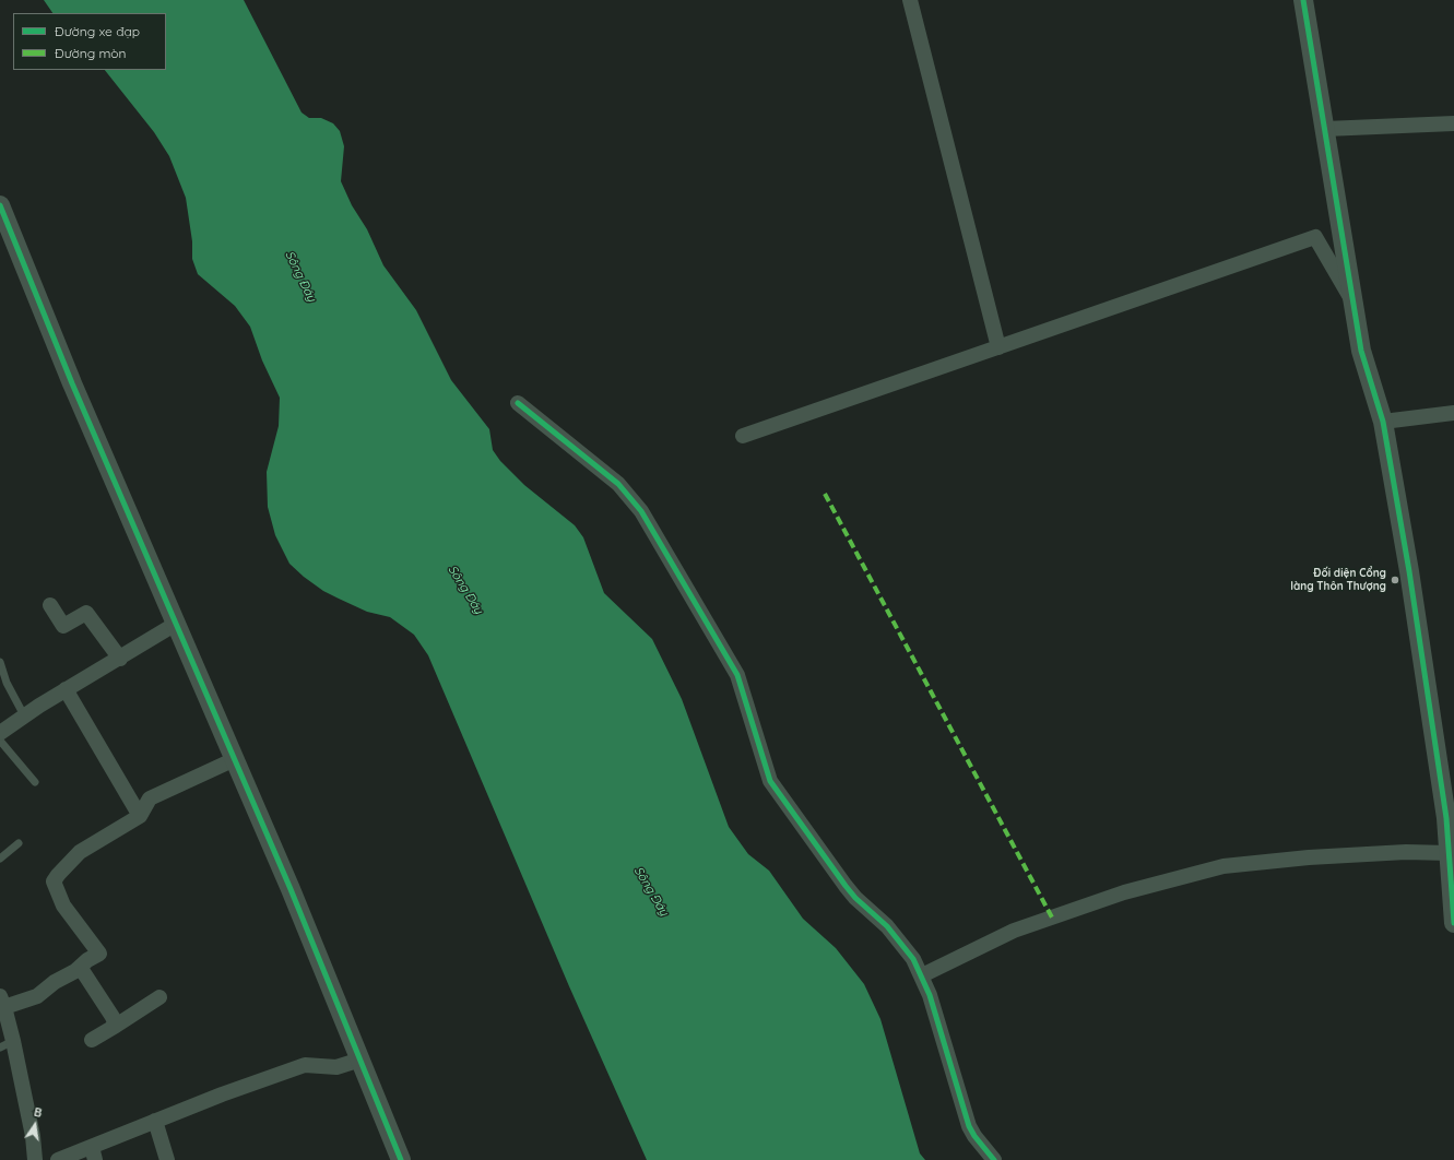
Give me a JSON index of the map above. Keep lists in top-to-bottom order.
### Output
{
  "water": ["Sông Đáy"],
  "places": ["Đối diện Cổng làng Thôn Thượng"],
  "legend": ["Đường xe đạp", "Đường mòn"],
  "north": "top"
}
